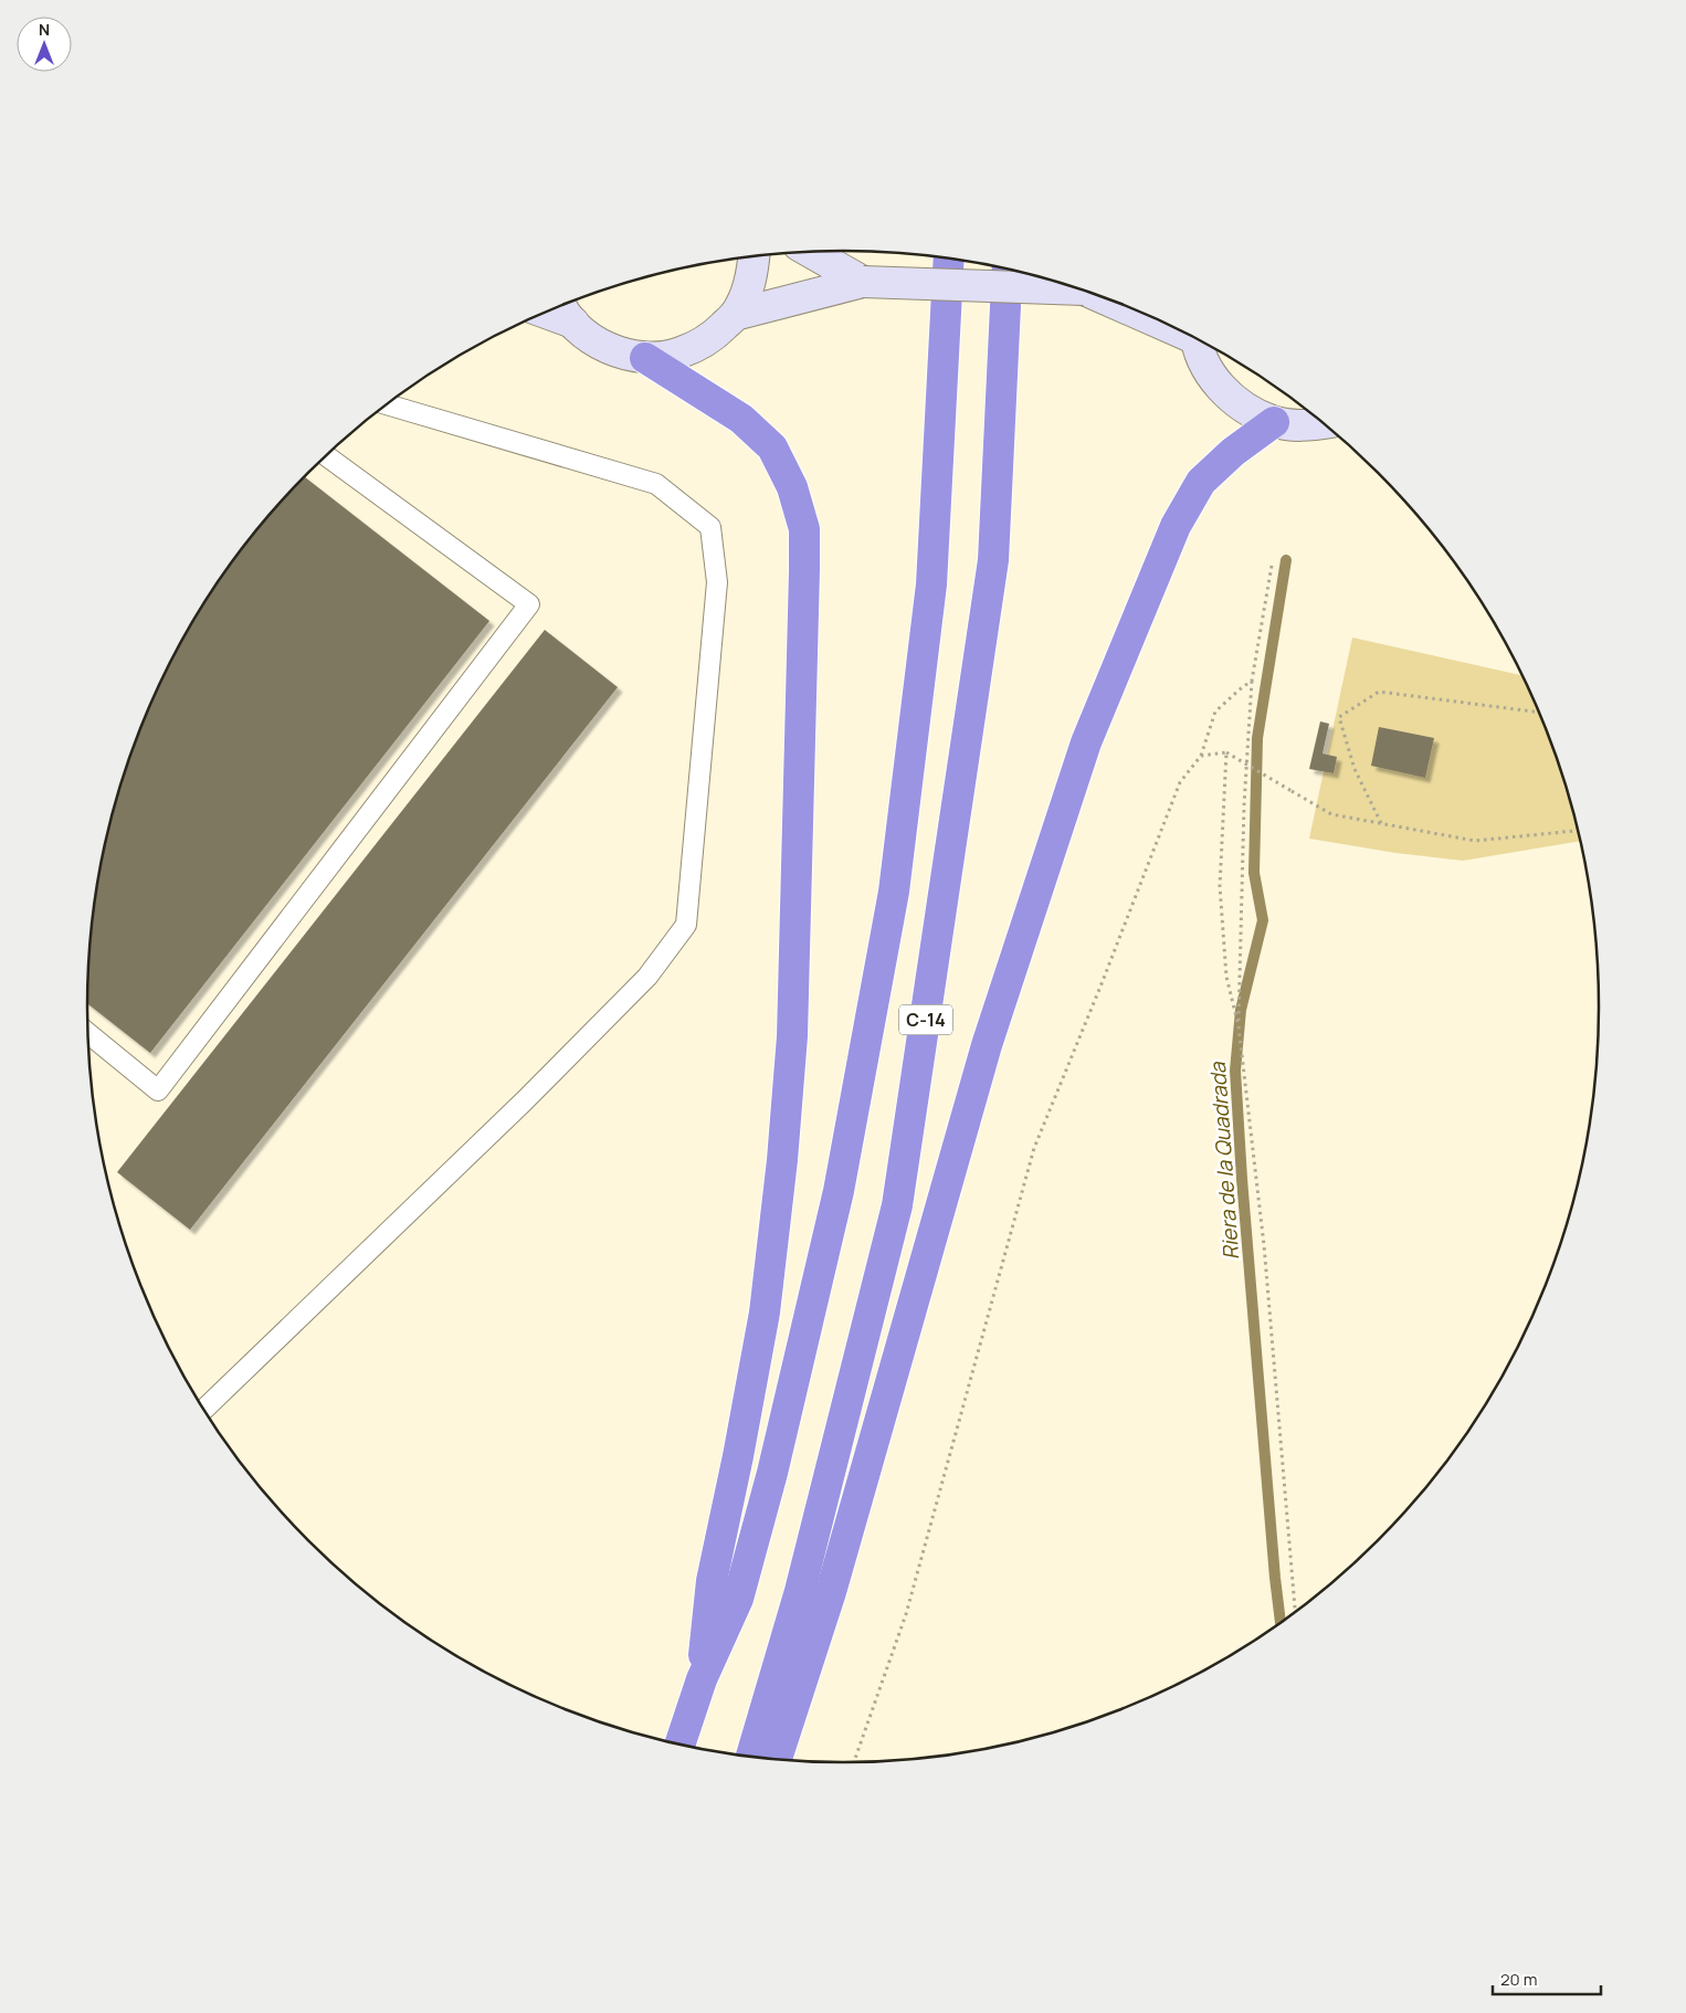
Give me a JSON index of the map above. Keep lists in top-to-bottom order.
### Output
{
  "streets": {
    "highway": ["C-14"]
  },
  "water": ["Riera de la Quadrada"],
  "scale_bar": "20 m",
  "north": "top"
}
